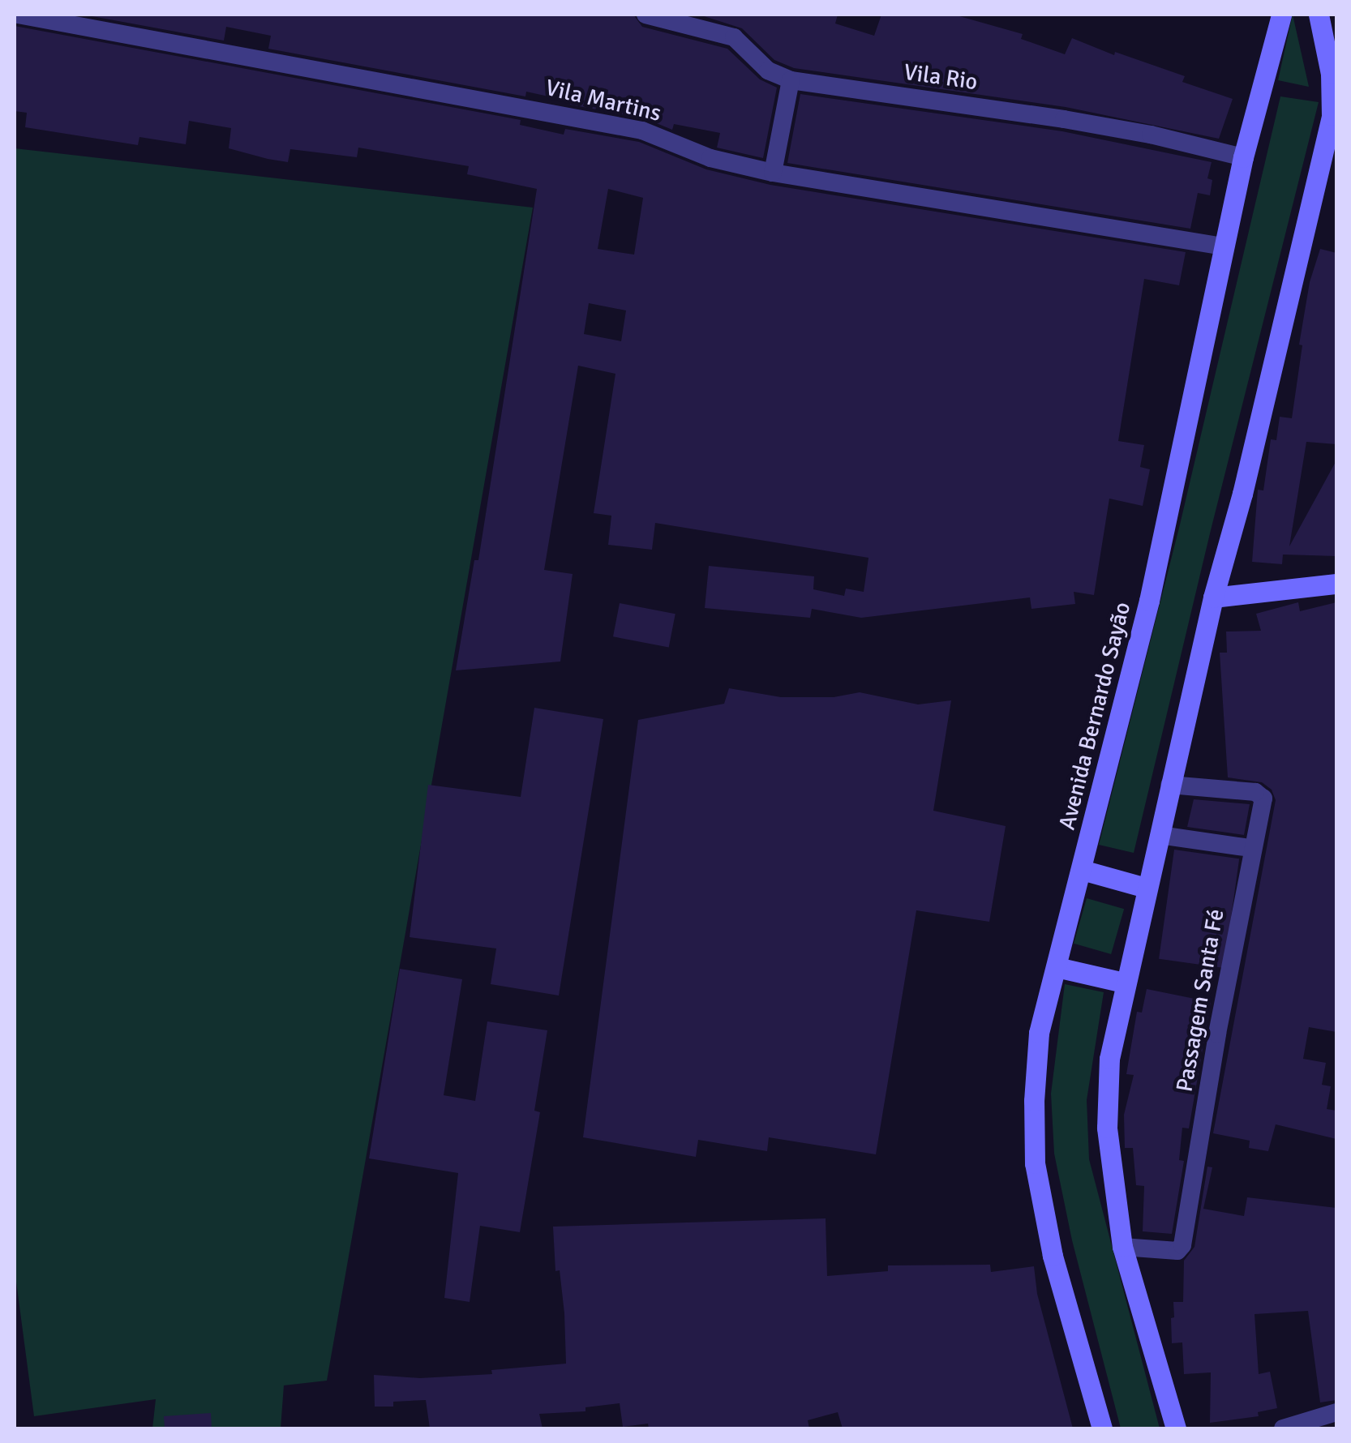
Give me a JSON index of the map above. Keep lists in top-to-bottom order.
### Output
{
  "streets": {
    "street": [
      "Vila Rio",
      "Vila Martins",
      "Avenida Bernardo Sayão",
      "Passagem Santa Fé"
    ]
  },
  "crossings": [
    ["Vila Rio", "Avenida Bernardo Sayão"],
    ["Vila Martins", "Avenida Bernardo Sayão"]
  ]
}
